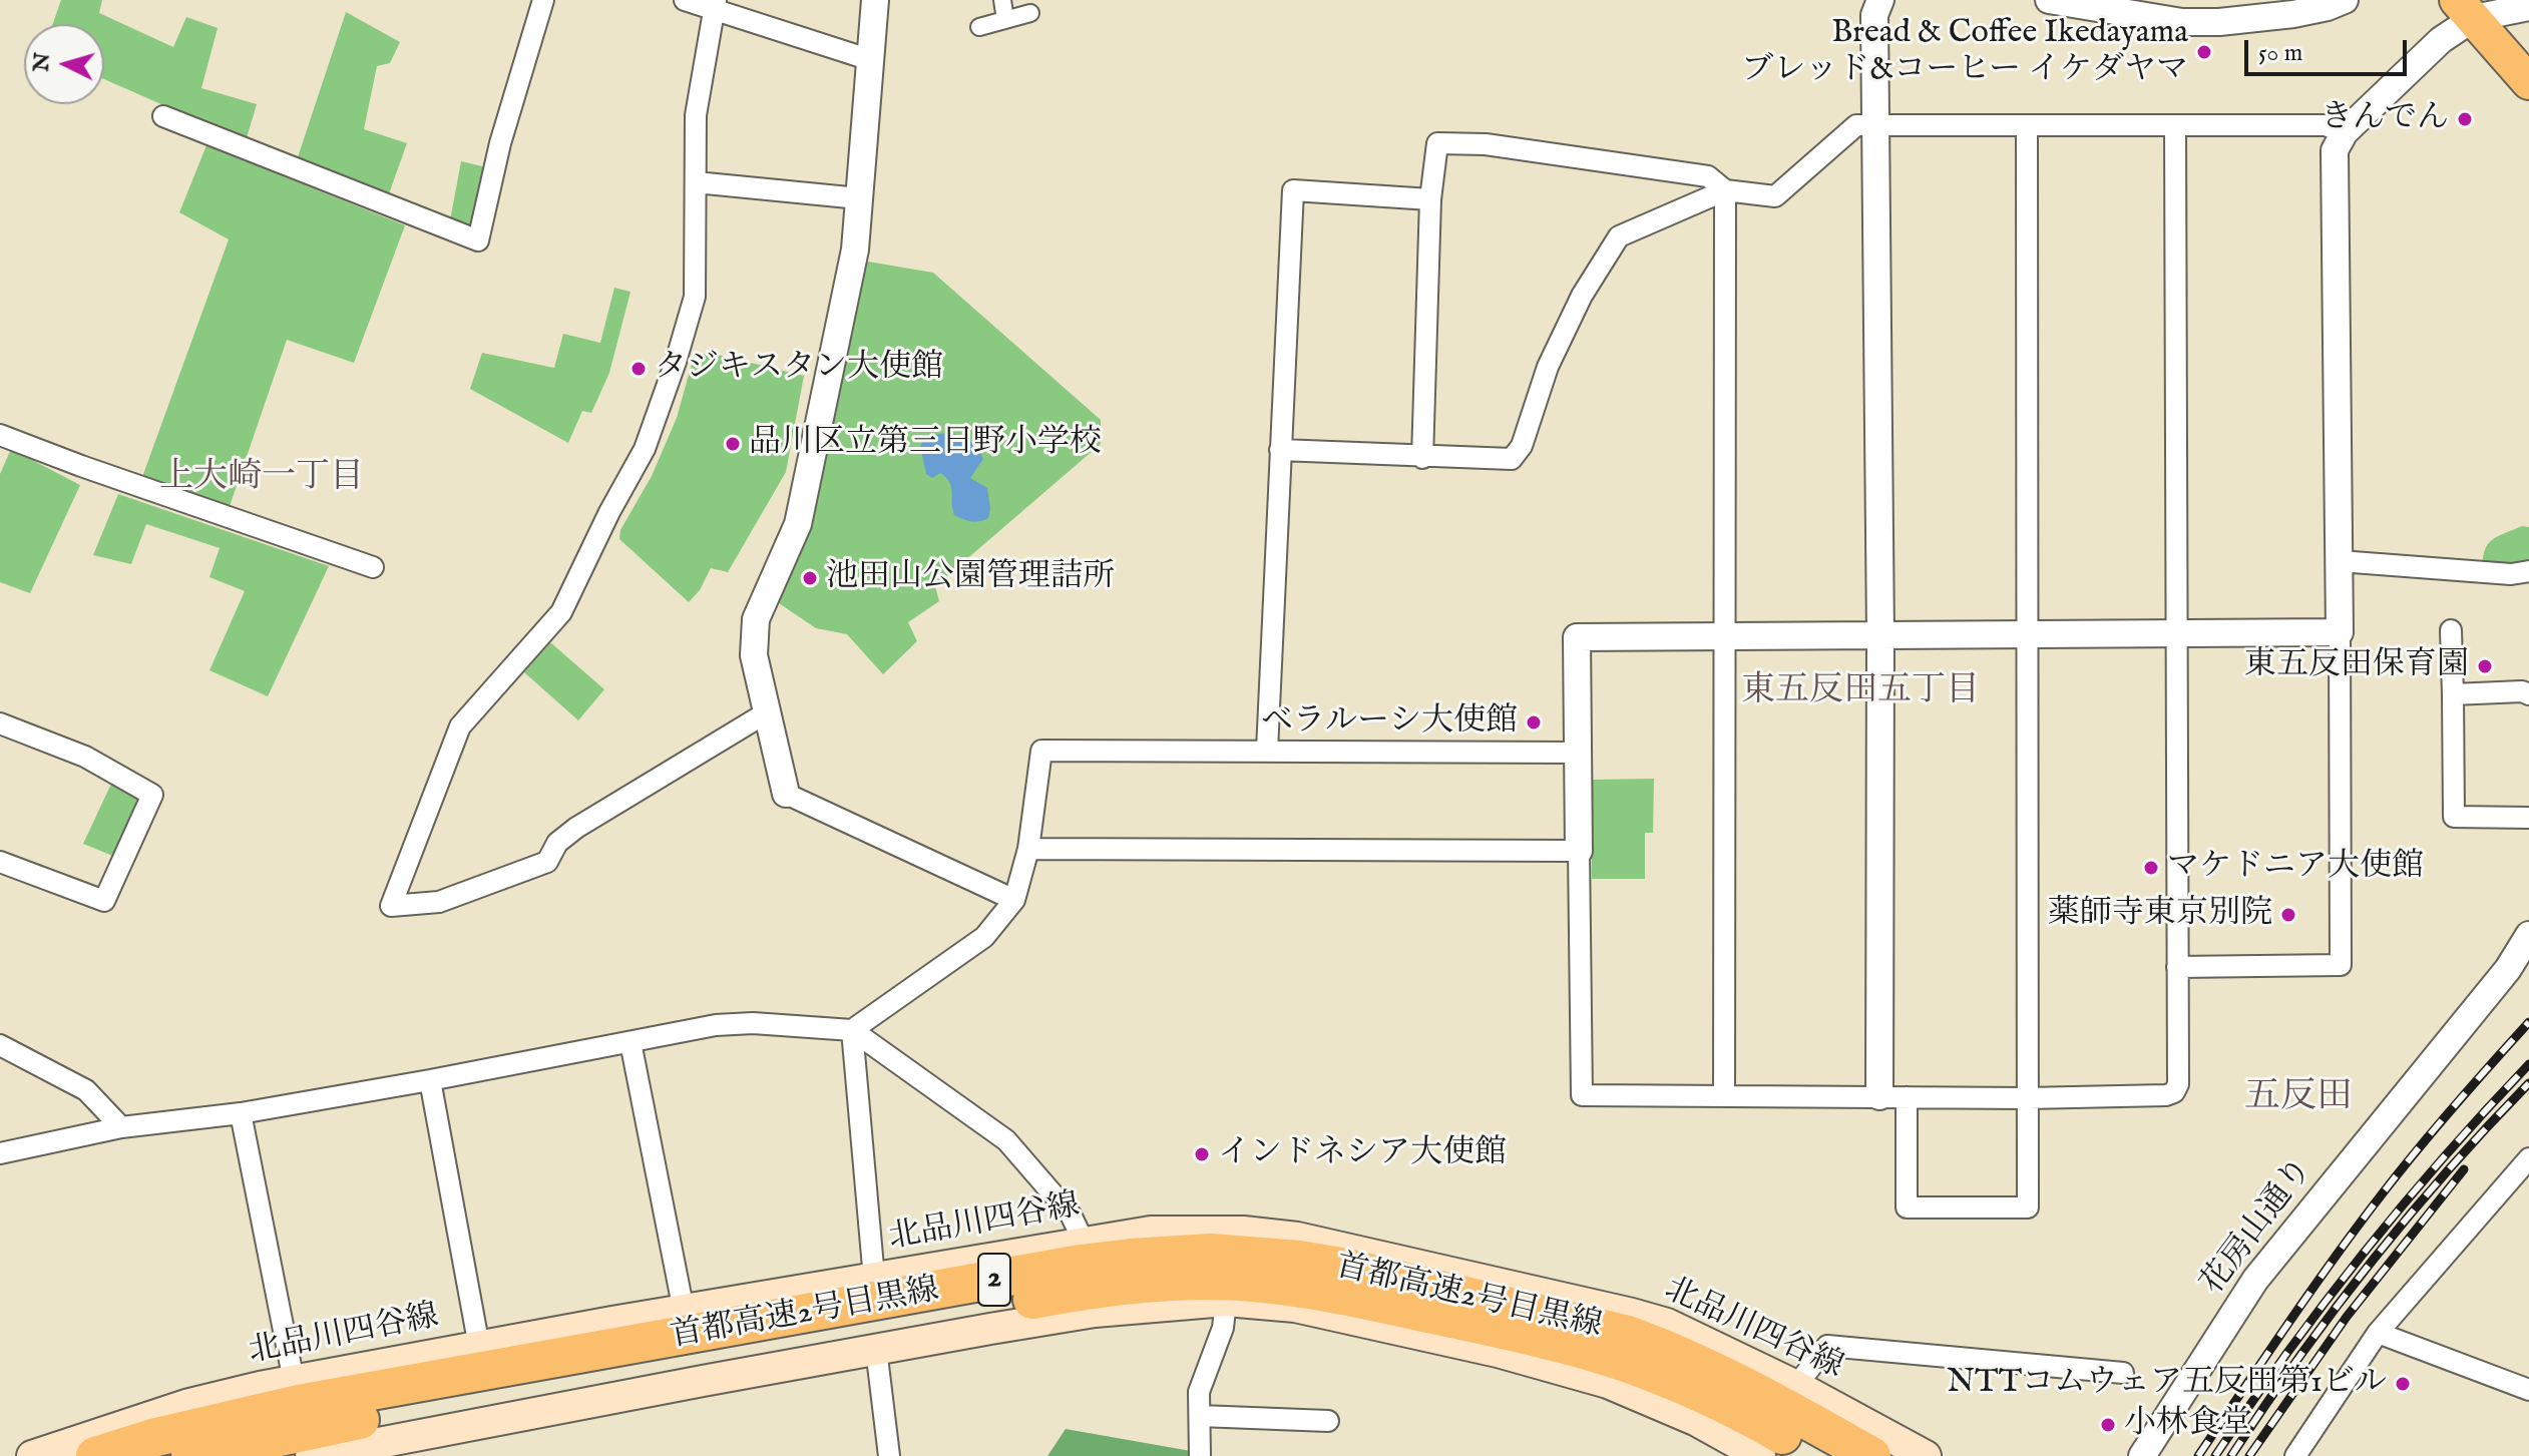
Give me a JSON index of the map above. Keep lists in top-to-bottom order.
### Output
{
  "streets": {
    "highway": ["2", "首都高速2号目黒線"],
    "main road": ["北品川四谷線"],
    "street": ["花房山通り"]
  },
  "districts": ["上大崎一丁目", "東五反田五丁目", "五反田"],
  "places": [
    "Bread & Coffee Ikedayama ブレッド&コーヒー イケダヤマ",
    "きんでん",
    "タジキスタン大使館",
    "品川区立第三日野小学校",
    "池田山公園管理詰所",
    "東五反田保育園",
    "ベラルーシ大使館",
    "マケドニア大使館",
    "薬師寺東京別院",
    "インドネシア大使館",
    "NTTコムウェア五反田第1ビル",
    "小林食堂"
  ],
  "scale_bar": "50 m",
  "north": "left"
}
